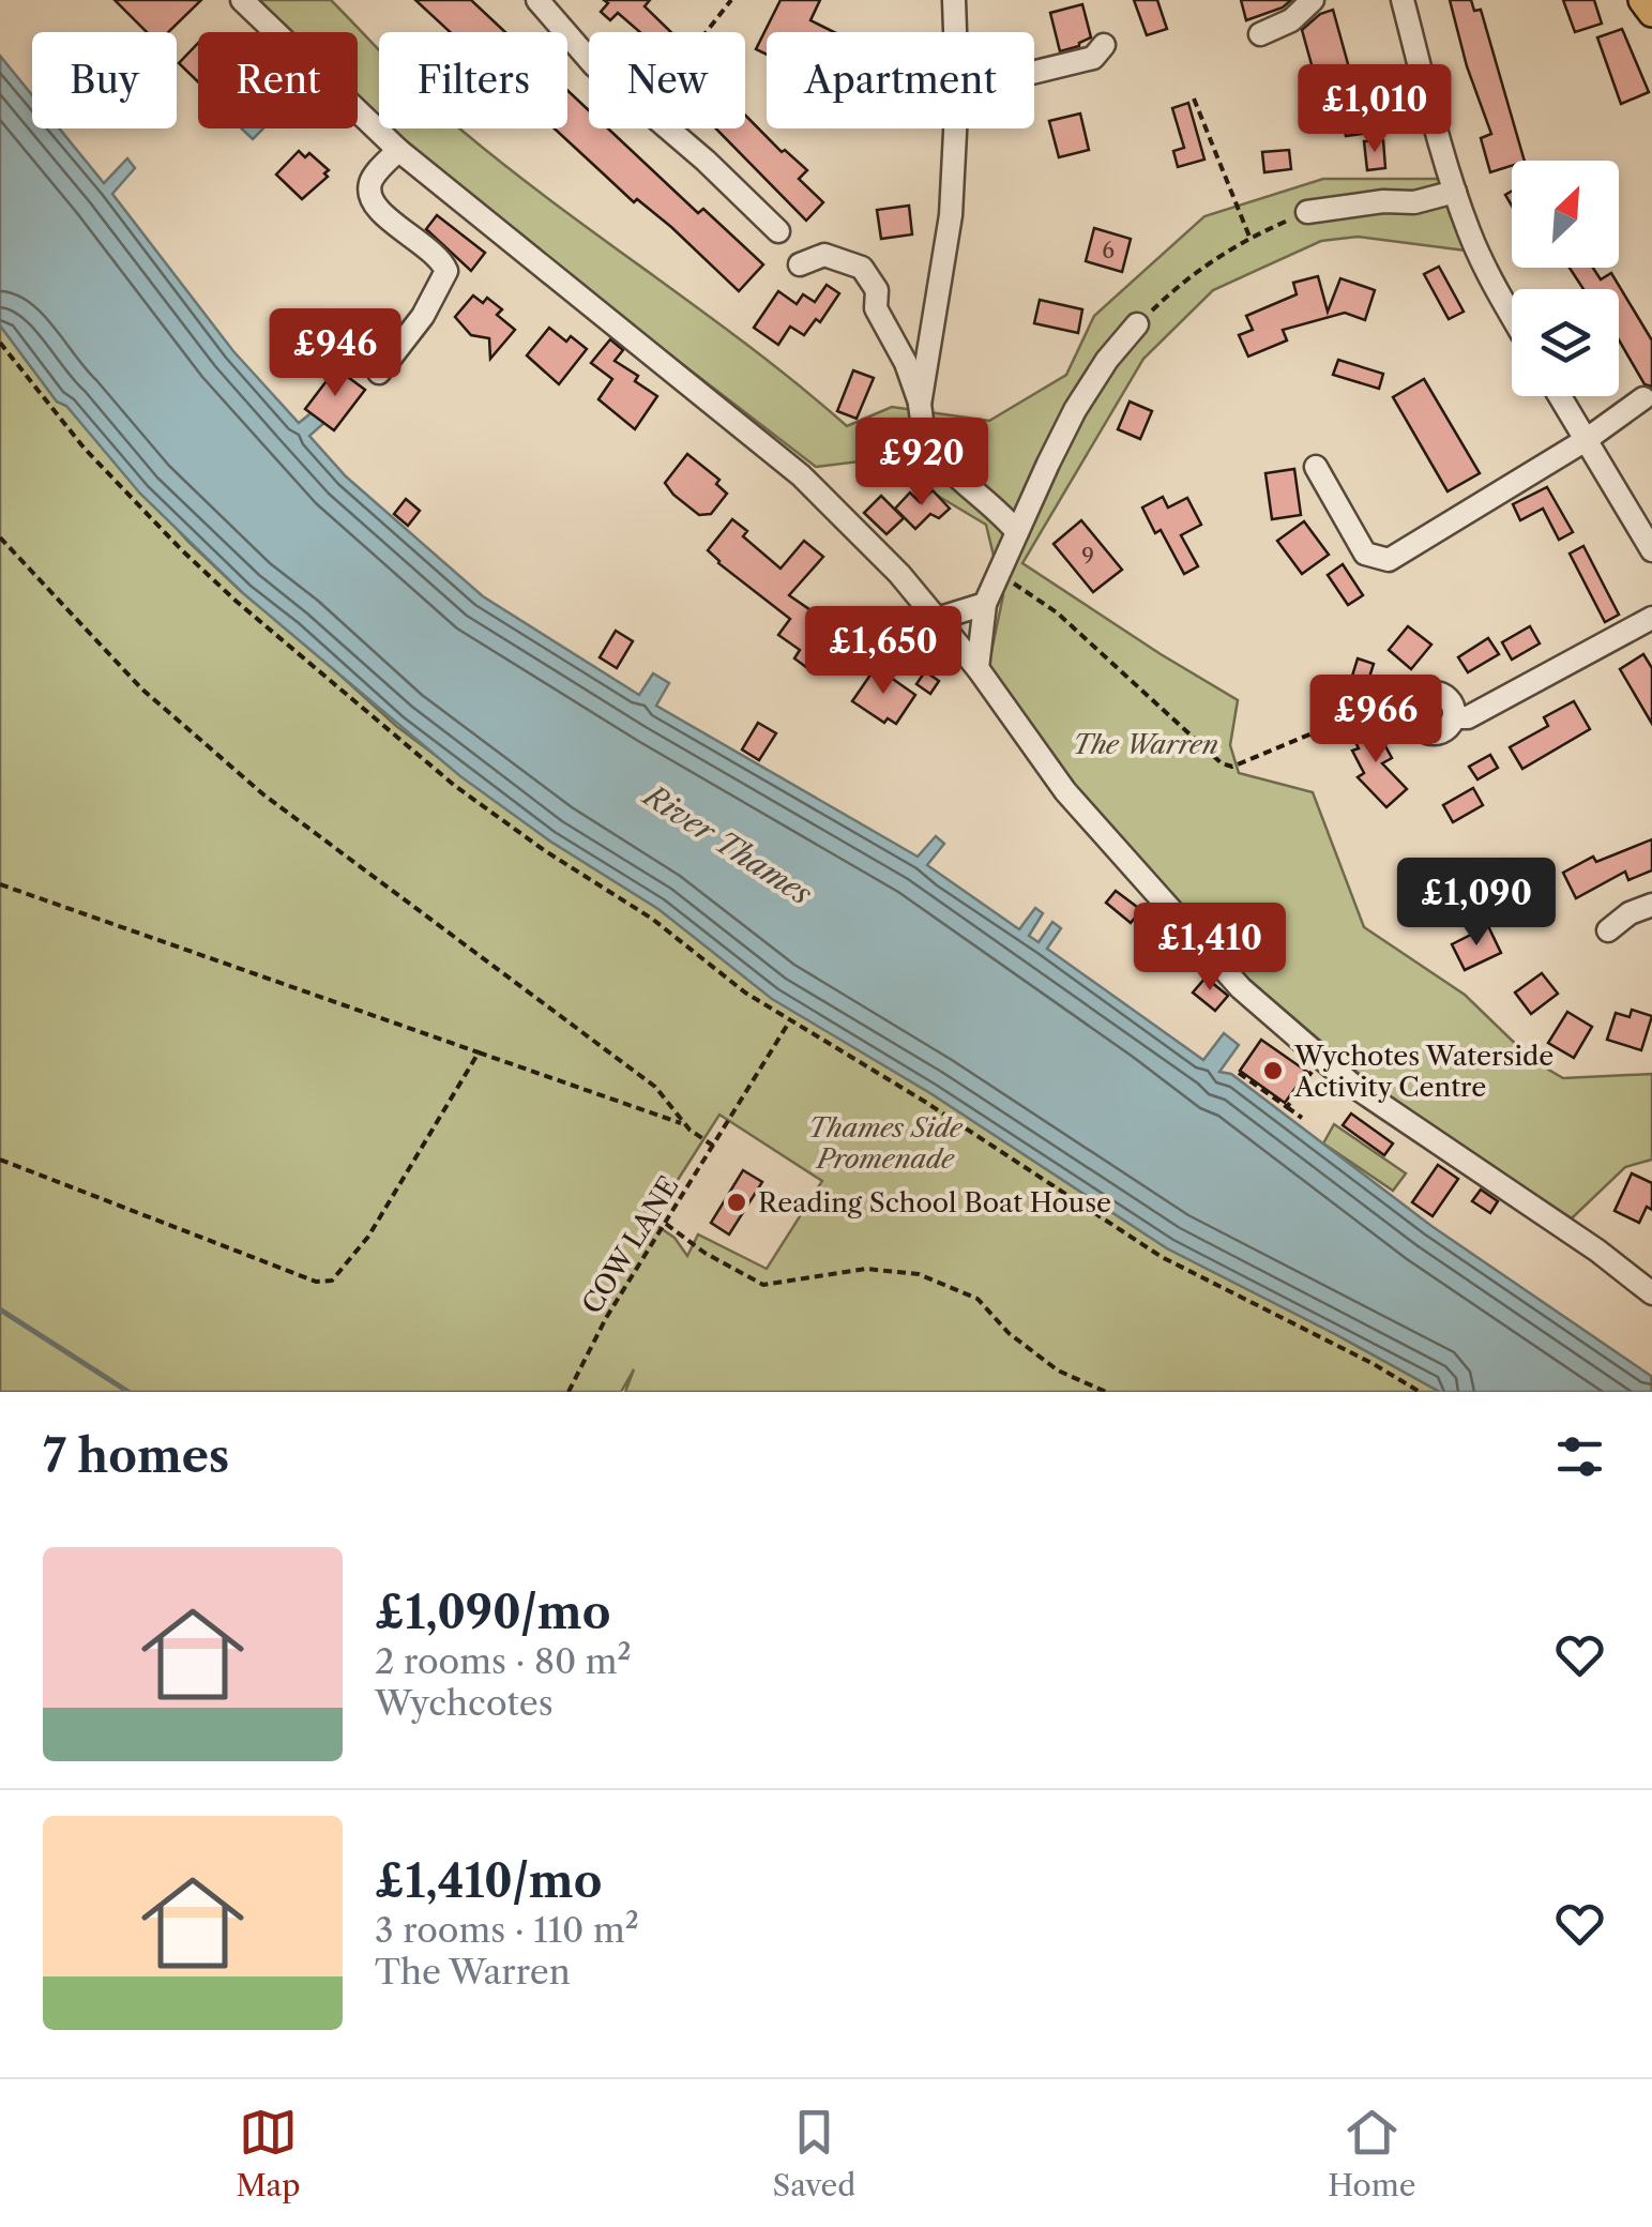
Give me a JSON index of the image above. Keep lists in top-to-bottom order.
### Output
{
  "streets": {
    "path": ["COW LANE"]
  },
  "water": ["River Thames"],
  "parks": ["The Warren", "Thames Side Promenade"],
  "places": ["Wychotes Waterside Activity Centre", "Reading School Boat House"],
  "house_numbers": ["6", "9"],
  "north": "top right",
  "page": {
    "chip": [
      "Buy",
      "Rent",
      "Filters",
      "New",
      "Apartment"
    ],
    "price": [
      "£1,010",
      "£946",
      "£920",
      "£1,650",
      "£966",
      "£1,090",
      "£1,410"
    ],
    "heading": "7 homes",
    "list": [
      {
        "name": "£1,090/mo",
        "note": "2 rooms · 80 m² · Wychcotes"
      },
      {
        "name": "£1,410/mo",
        "note": "3 rooms · 110 m² · The Warren"
      }
    ],
    "tabs": ["Map", "Saved", "Home"]
  }
}
